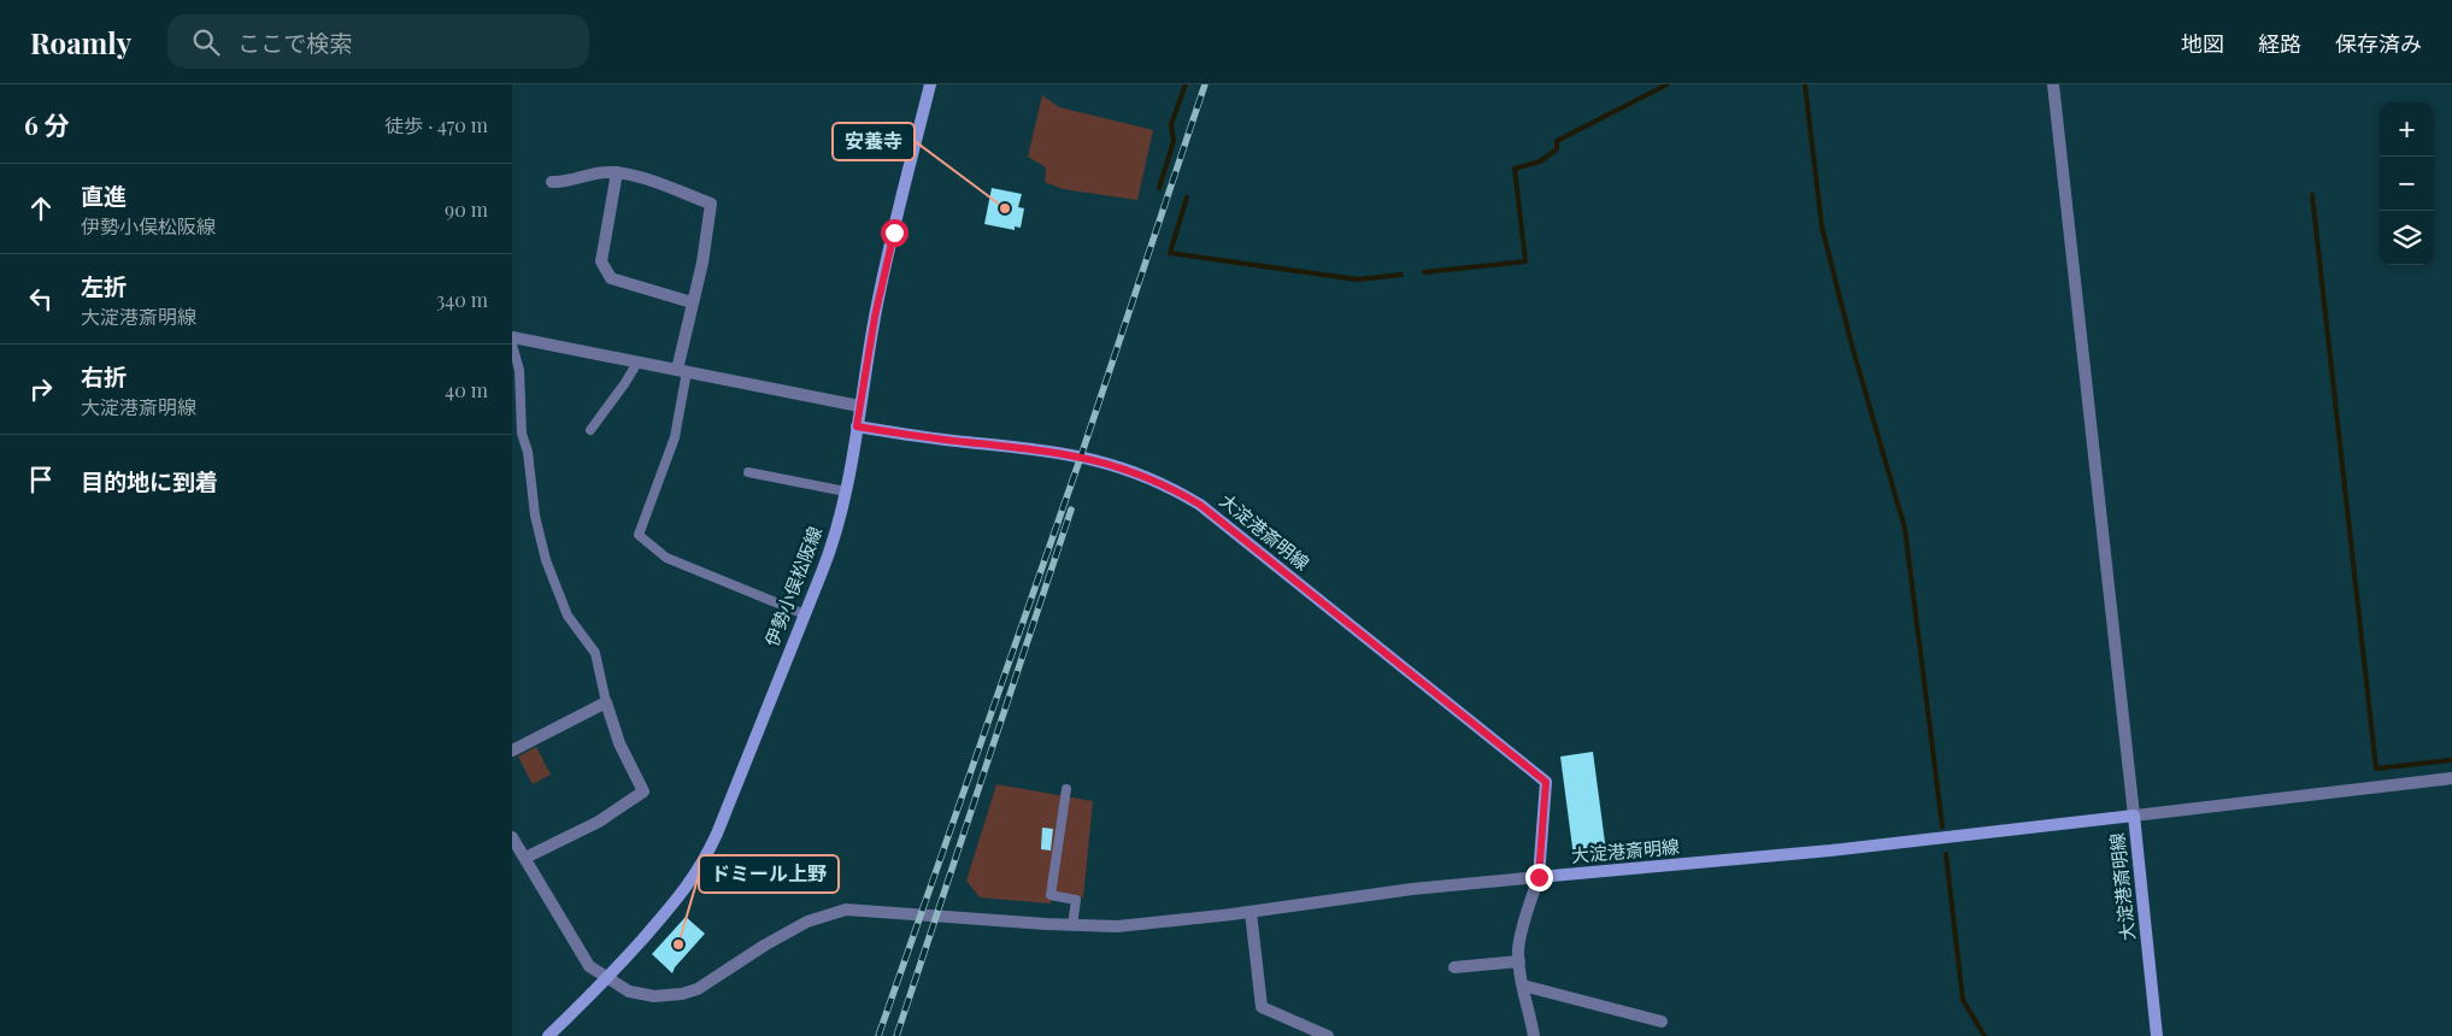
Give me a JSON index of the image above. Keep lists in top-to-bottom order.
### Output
{
  "streets": {
    "main road": ["大淀港斎明線", "伊勢小俣松阪線"]
  },
  "crossings": [
    ["大淀港斎明線", "伊勢小俣松阪線"]
  ],
  "places": ["安養寺", "ドミール上野"],
  "page": {
    "header": "Roamly",
    "search": "ここで検索",
    "nav": ["地図", "経路", "保存済み"],
    "heading": ["6 分", "徒歩 · 470 m"],
    "map_buttons": ["+", "−"],
    "list": [
      ["直進", "伊勢小俣松阪線", "90 m"],
      ["左折", "大淀港斎明線", "340 m"],
      ["右折", "大淀港斎明線", "40 m"],
      "目的地に到着"
    ]
  }
}
